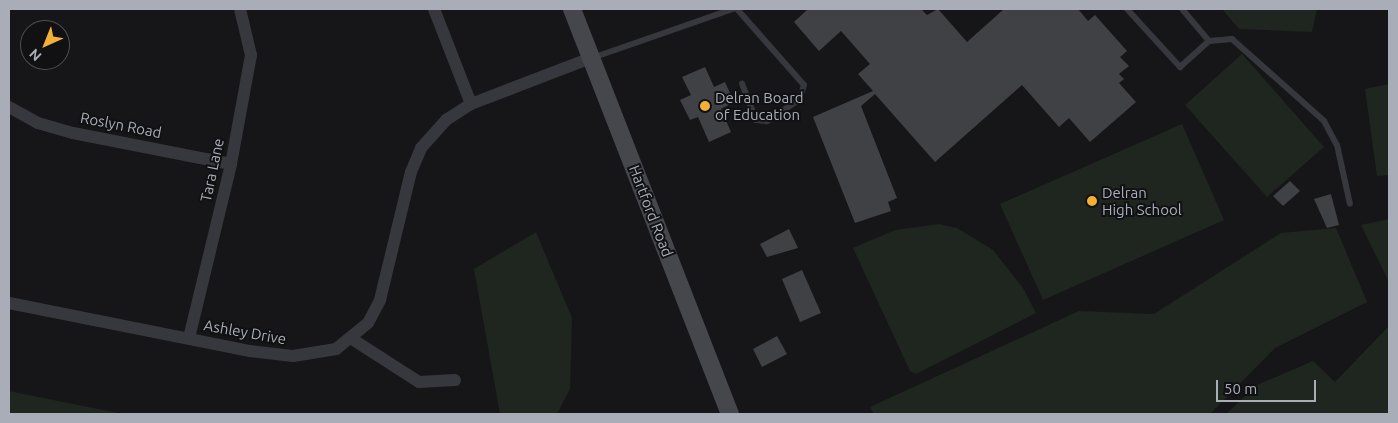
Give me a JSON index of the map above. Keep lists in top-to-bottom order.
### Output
{
  "streets": {
    "main road": ["Hartford Road"],
    "street": ["Roslyn Road", "Tara Lane", "Ashley Drive"]
  },
  "crossings": [
    ["Roslyn Road", "Tara Lane"],
    ["Tara Lane", "Ashley Drive"],
    ["Hartford Road", "Ashley Drive"]
  ],
  "places": ["Delran Board of Education", "Delran High School"],
  "scale_bar": "50 m",
  "north": "bottom left"
}
